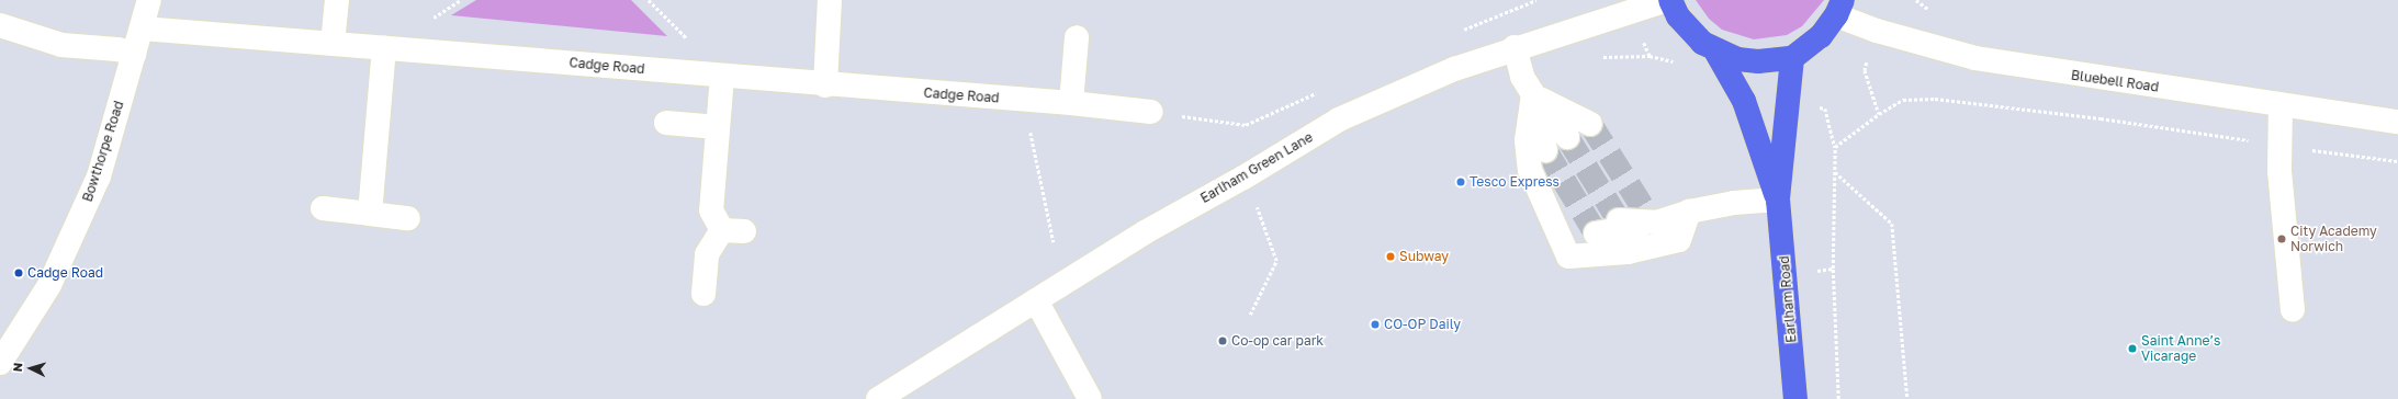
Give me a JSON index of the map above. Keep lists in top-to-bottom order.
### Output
{
  "streets": {
    "main road": ["Earlham Road"],
    "street": [
      "Cadge Road",
      "Bluebell Road",
      "Bowthorpe Road",
      "Earlham Green Lane"
    ]
  },
  "crossings": [
    ["Cadge Road", "Bowthorpe Road"]
  ],
  "places": [
    "Tesco Express",
    "City Academy Norwich",
    "Subway",
    "Cadge Road",
    "CO-OP Daily",
    "Co-op car park",
    "Saint Anne’s Vicarage"
  ],
  "north": "left"
}
